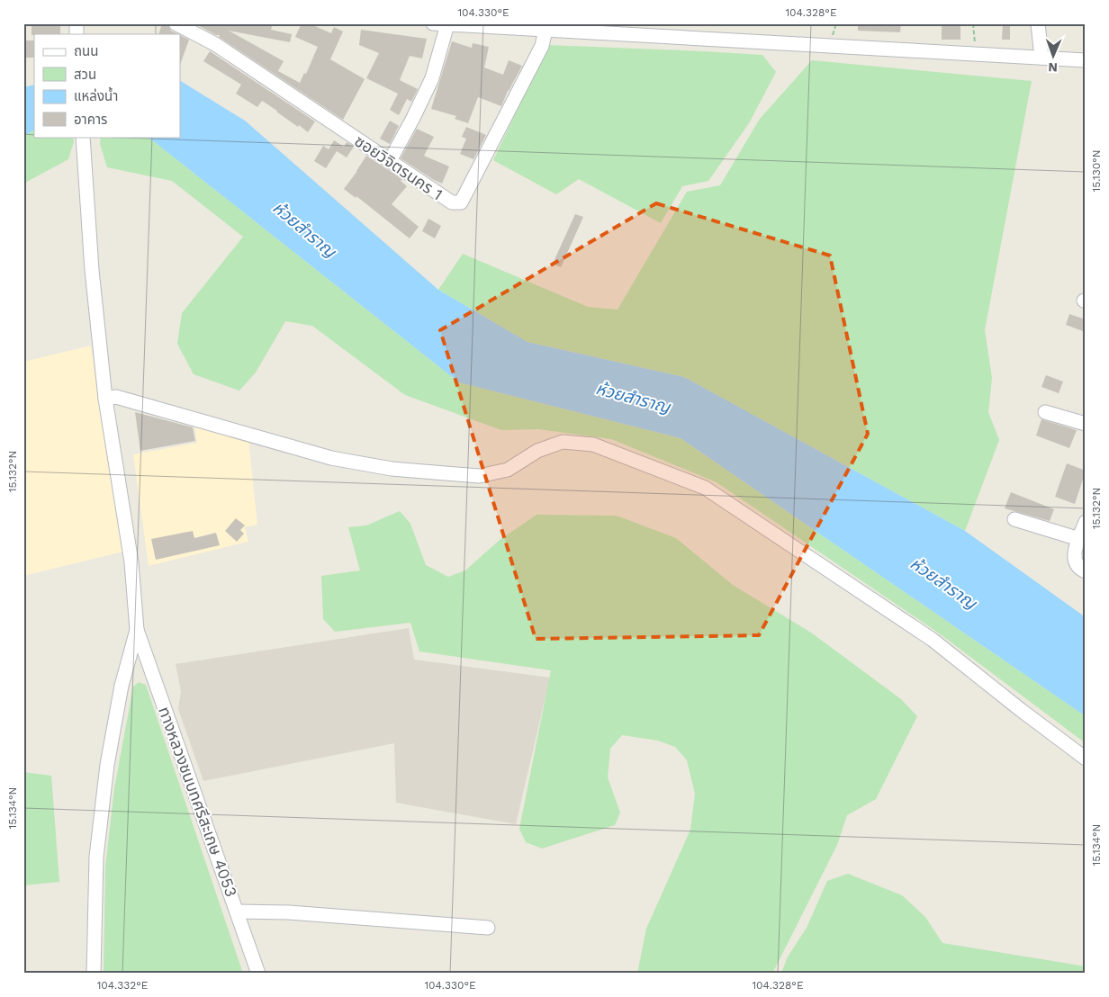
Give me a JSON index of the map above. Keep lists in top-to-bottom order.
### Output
{
  "streets": {
    "street": ["ซอยวิจิตรนคร 1", "ทางหลวงชนบทศรีสะเกษ 4053"]
  },
  "water": ["ห้วยสำราญ"],
  "legend": [
    "ถนน",
    "สวน",
    "แหล่งน้ำ",
    "อาคาร"
  ],
  "north": "bottom",
  "coordinates": [
    "104.330°E",
    "104.328°E",
    "15.130°N",
    "15.132°N",
    "15.134°N",
    "104.332°E"
  ]
}
